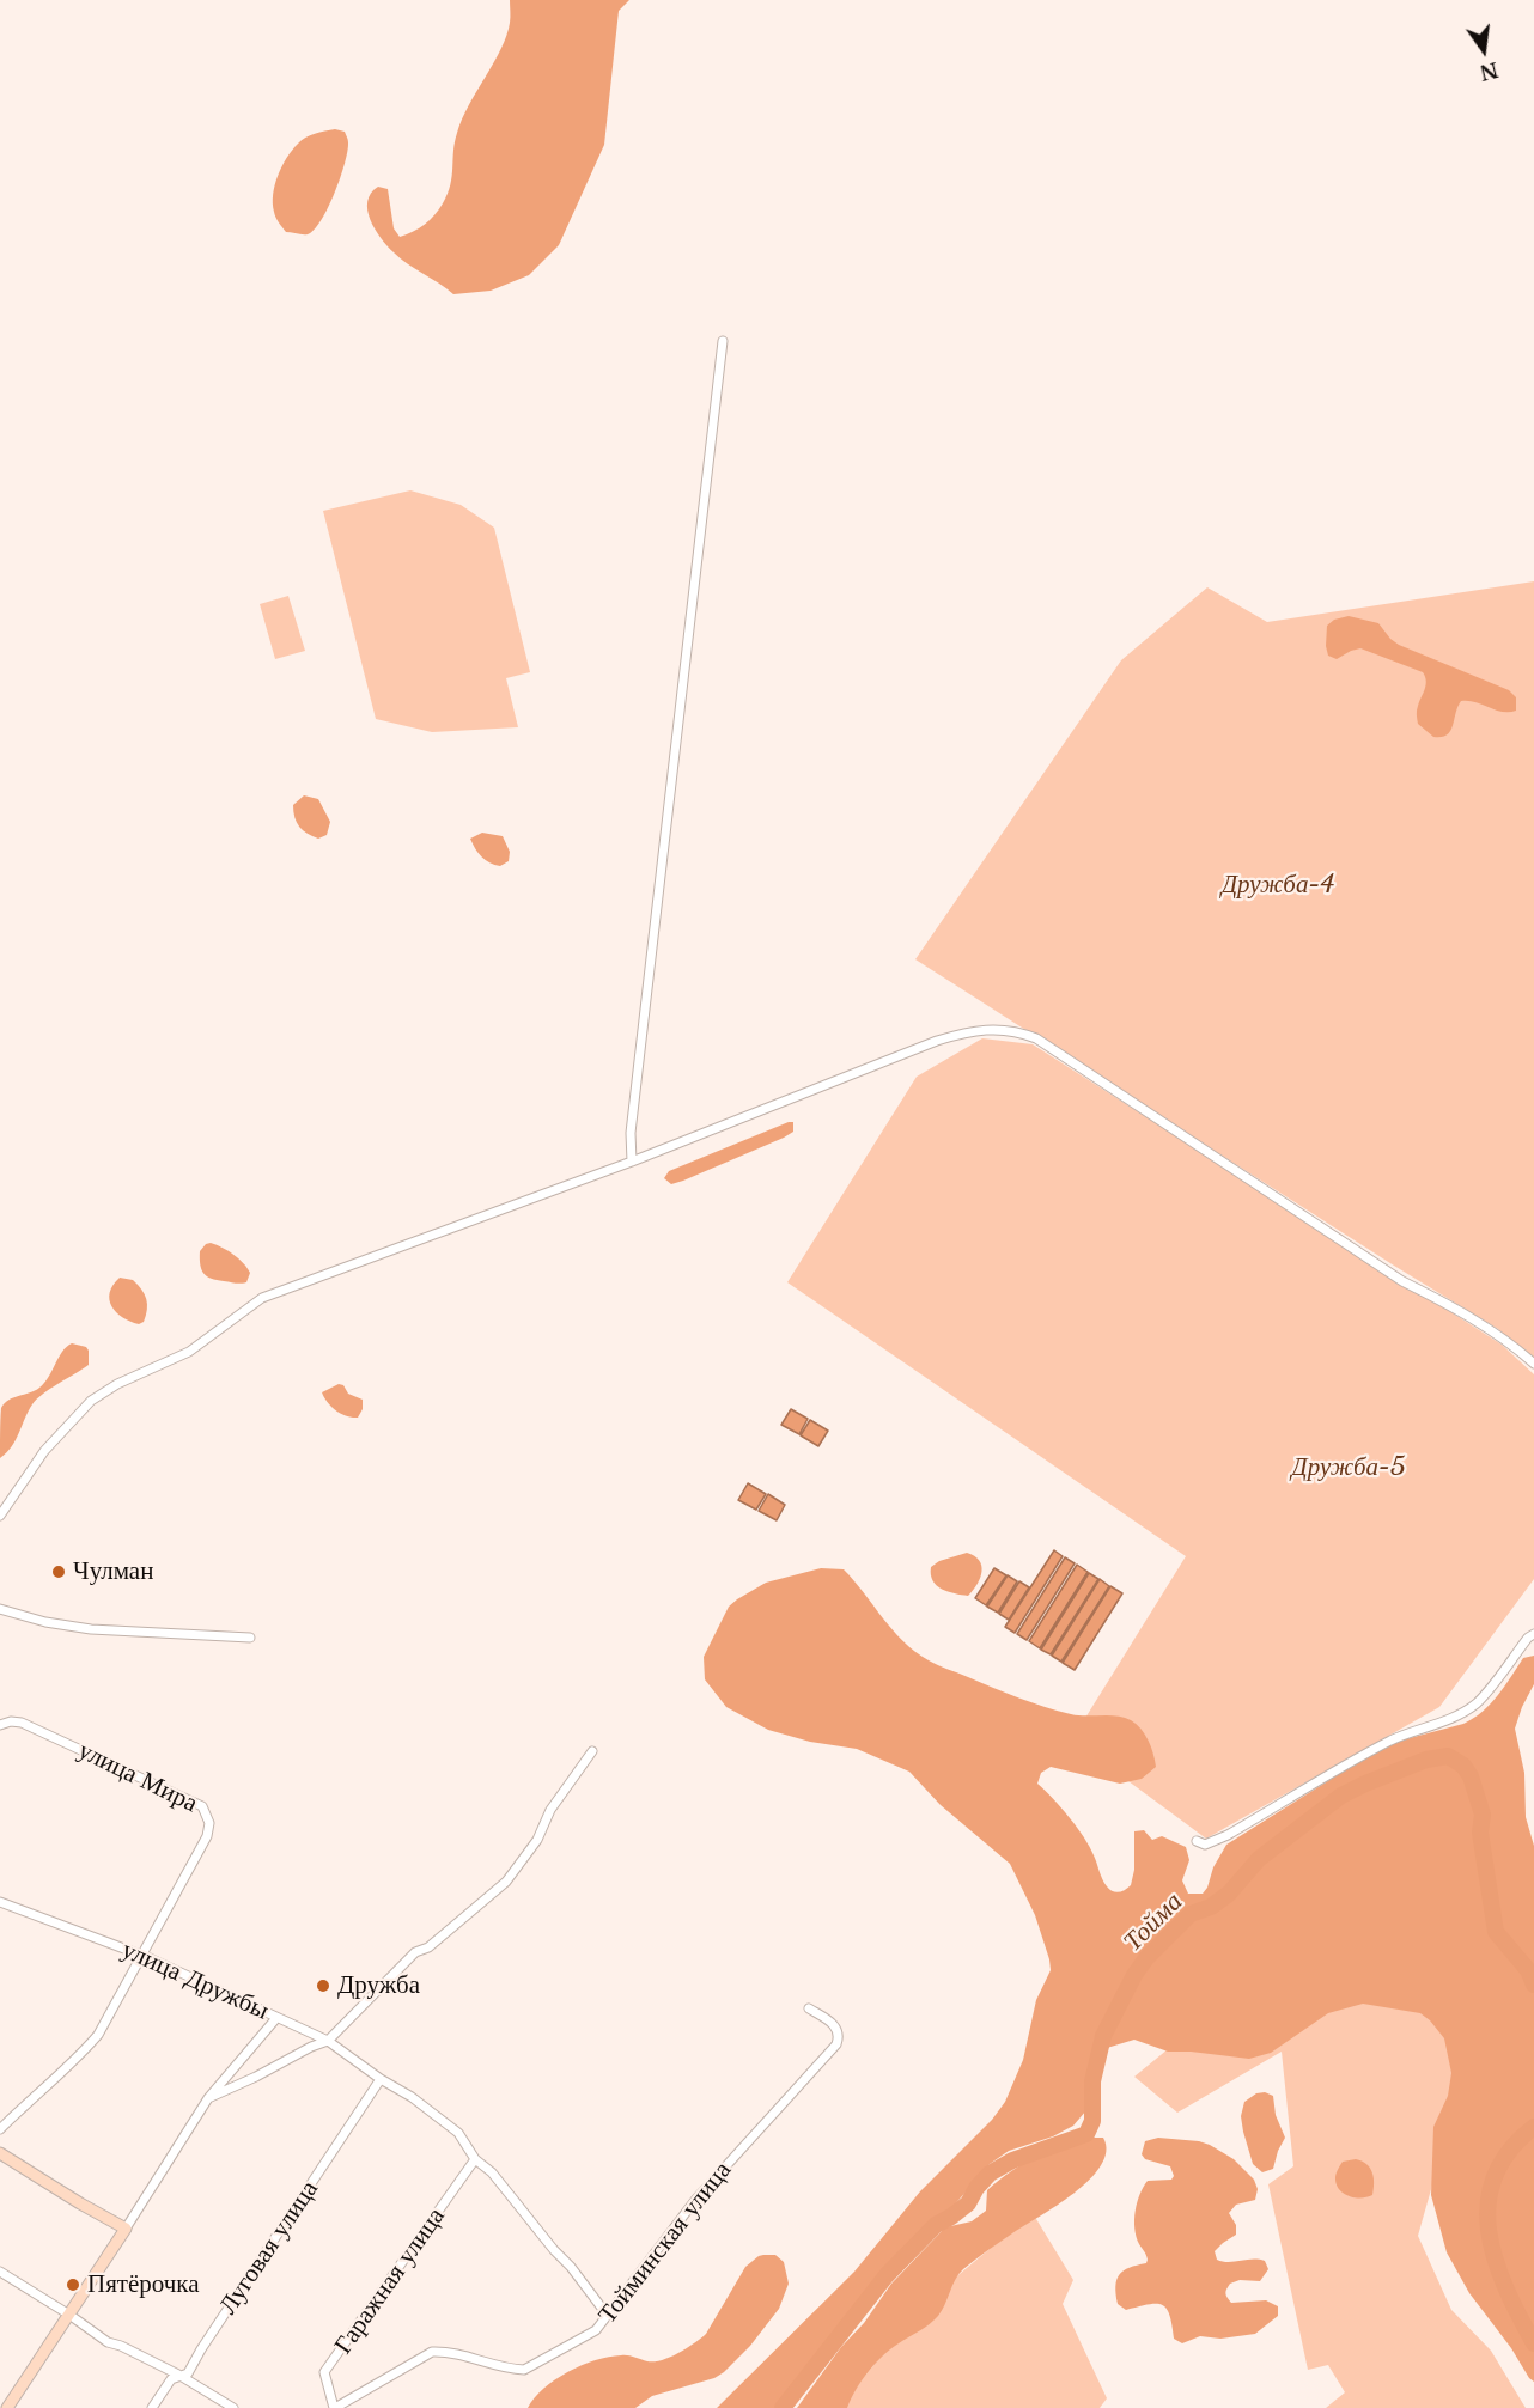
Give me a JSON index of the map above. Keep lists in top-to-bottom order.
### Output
{
  "streets": {
    "street": [
      "улица Мира",
      "улица Дружбы",
      "Тойминская улица",
      "Луговая улица",
      "Гаражная улица"
    ]
  },
  "crossings": [
    ["улица Мира", "улица Дружбы"],
    ["улица Дружбы", "Тойминская улица"],
    ["улица Дружбы", "Луговая улица"],
    ["улица Дружбы", "Гаражная улица"],
    ["Тойминская улица", "Гаражная улица"]
  ],
  "water": ["Тойма"],
  "parks": ["Дружба-4", "Дружба-5"],
  "places": ["Чулман", "Дружба", "Пятёрочка"],
  "north": "bottom"
}
